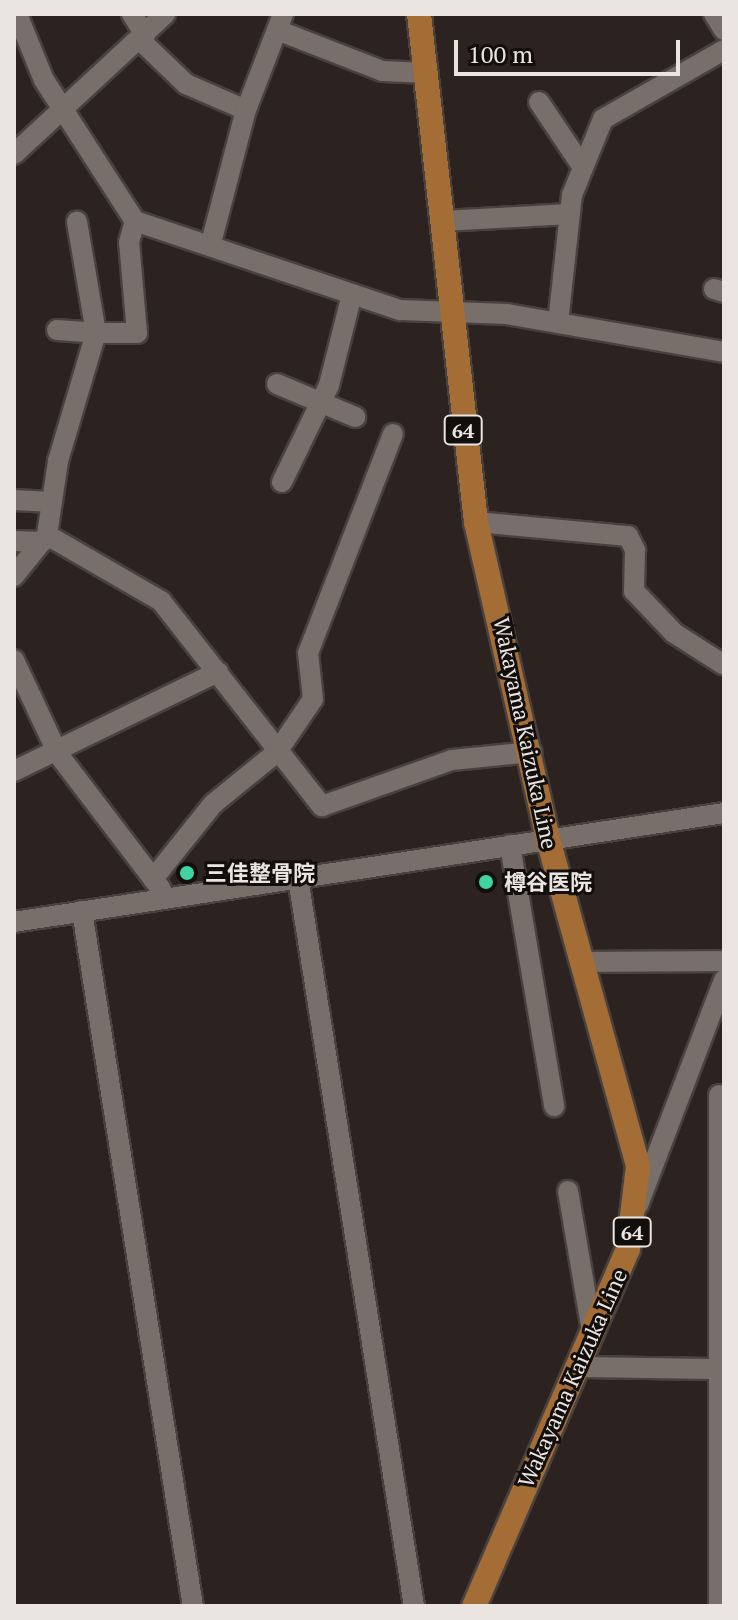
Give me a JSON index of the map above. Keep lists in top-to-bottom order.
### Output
{
  "streets": {
    "main road": ["64", "Wakayama Kaizuka Line"]
  },
  "places": ["三佳整骨院", "樽谷医院"],
  "scale_bar": "100 m"
}
